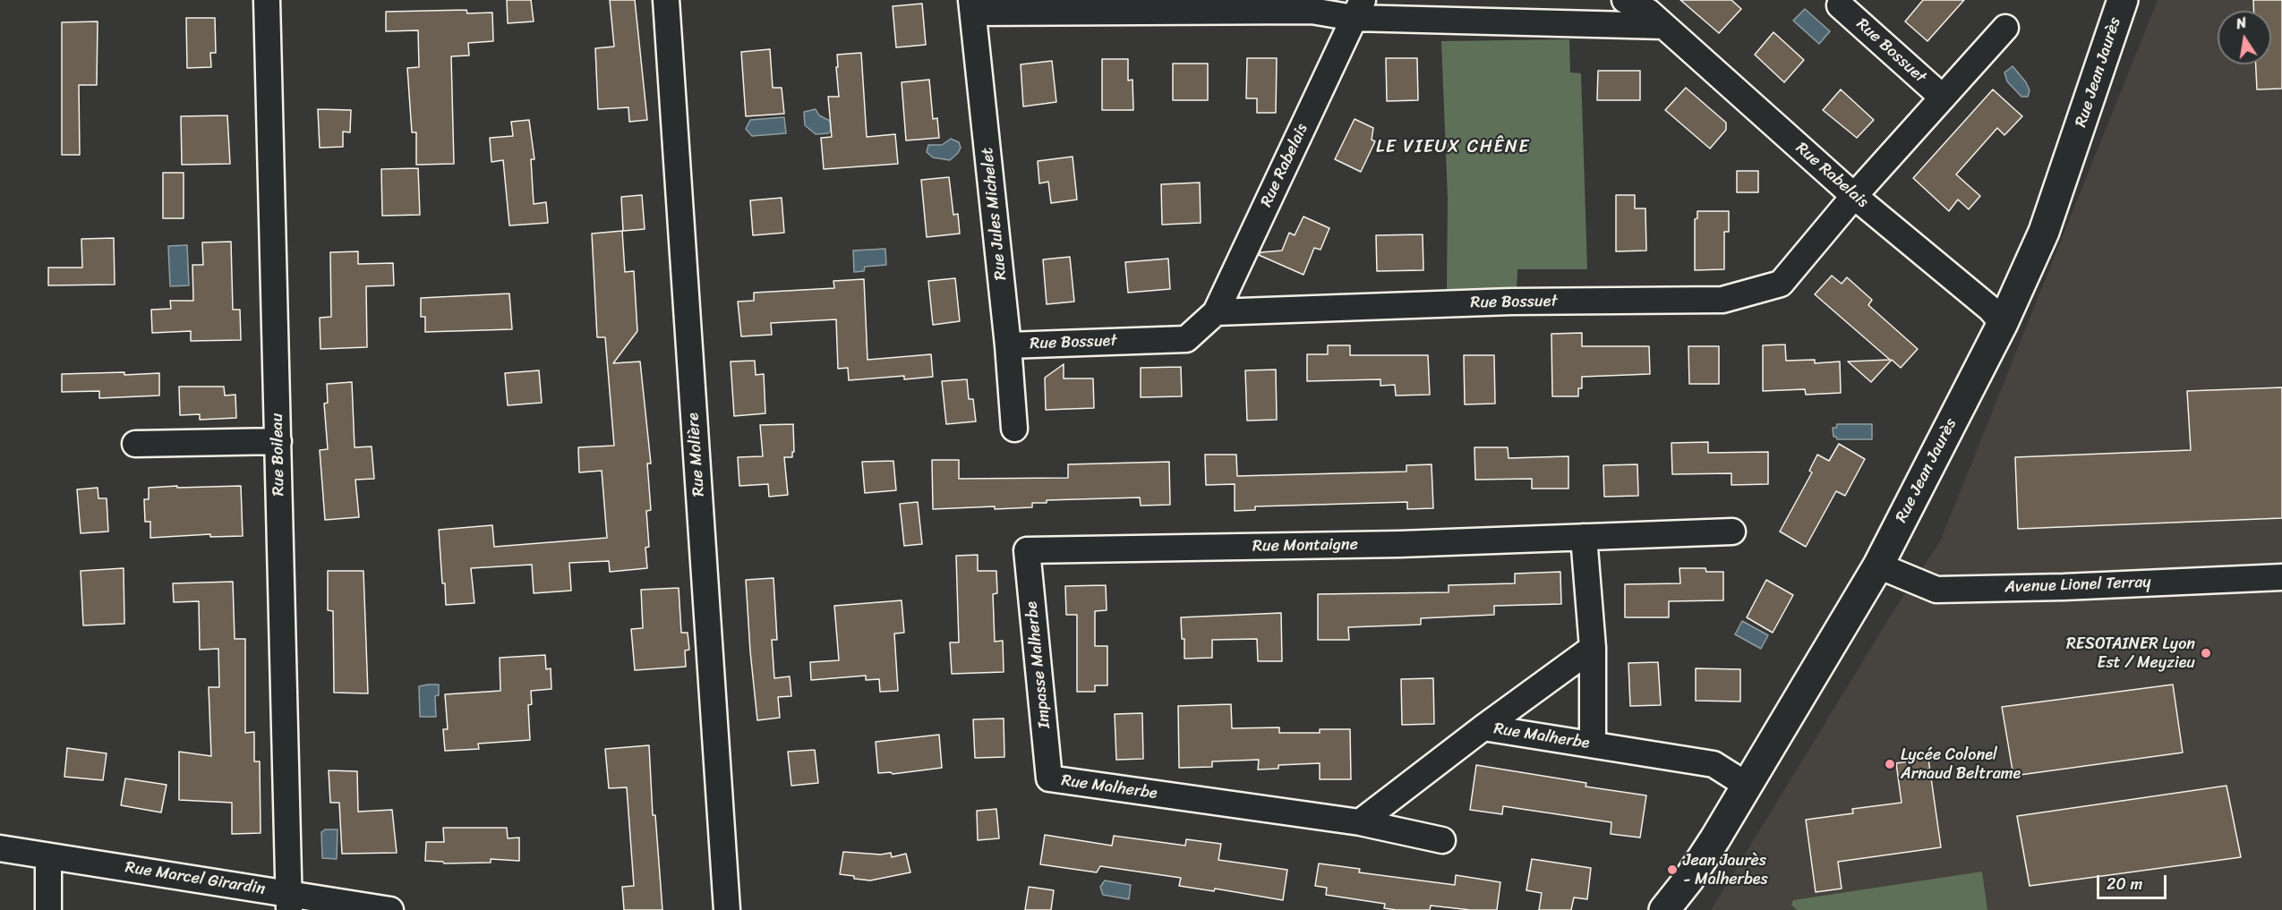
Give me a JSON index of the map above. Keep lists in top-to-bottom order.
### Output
{
  "streets": {
    "main road": ["Rue Jean Jaurès"],
    "street": [
      "Rue Bossuet",
      "Rue Rabelais",
      "Rue Jules Michelet",
      "Rue Boileau",
      "Rue Molière",
      "Rue Montaigne",
      "Avenue Lionel Terray",
      "Impasse Malherbe",
      "Rue Malherbe",
      "Rue Marcel Girardin"
    ]
  },
  "crossings": [
    ["Rue Bossuet", "Rue Rabelais"],
    ["Rue Bossuet", "Rue Jules Michelet"],
    ["Rue Jean Jaurès", "Rue Rabelais"],
    ["Rue Jean Jaurès", "Avenue Lionel Terray"],
    ["Rue Jean Jaurès", "Rue Malherbe"],
    ["Rue Boileau", "Rue Marcel Girardin"],
    ["Rue Montaigne", "Impasse Malherbe"],
    ["Impasse Malherbe", "Rue Malherbe"]
  ],
  "districts": ["LE VIEUX CHÊNE"],
  "places": ["RESOTAINER Lyon Est / Meyzieu", "Lycée Colonel Arnaud Beltrame", "Jean Jaurès - Malherbes"],
  "scale_bar": "20 m",
  "north": "top"
}
